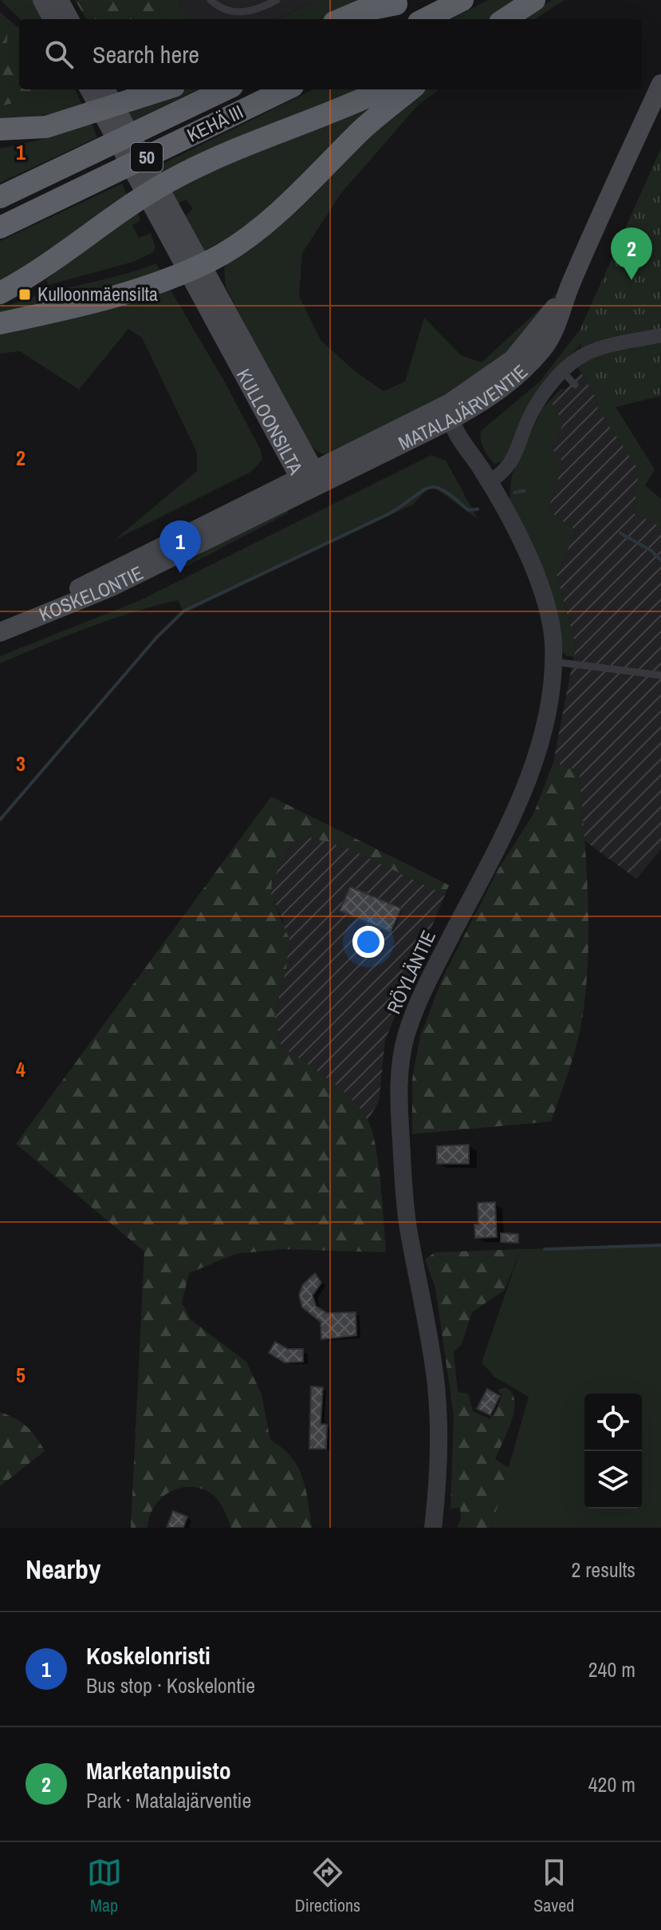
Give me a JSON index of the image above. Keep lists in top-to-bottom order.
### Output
{
  "streets": {
    "highway": ["KEHÄ III", "50"],
    "main road": ["MATALAJÄRVENTIE", "KULLOONSILTA", "KOSKELONTIE"],
    "street": ["RÖYLÄNTIE"]
  },
  "crossings": [
    ["MATALAJÄRVENTIE", "KULLOONSILTA"],
    ["MATALAJÄRVENTIE", "KOSKELONTIE"],
    ["MATALAJÄRVENTIE", "RÖYLÄNTIE"],
    ["KULLOONSILTA", "KOSKELONTIE"]
  ],
  "places": {
    "transit": ["Kulloonmäensilta"]
  },
  "page": {
    "search": "Search here",
    "pins": ["2", "1"],
    "heading": ["Nearby", "2 results"],
    "list": [
      {
        "mark": "1",
        "name": "Koskelonristi",
        "note": "Bus stop · Koskelontie",
        "value": "240 m"
      },
      {
        "mark": "2",
        "name": "Marketanpuisto",
        "note": "Park · Matalajärventie",
        "value": "420 m"
      }
    ],
    "nav": ["Map", "Directions", "Saved"]
  },
  "grid": {
    "rows": [
      "1",
      "2",
      "3",
      "4",
      "5"
    ]
  }
}
